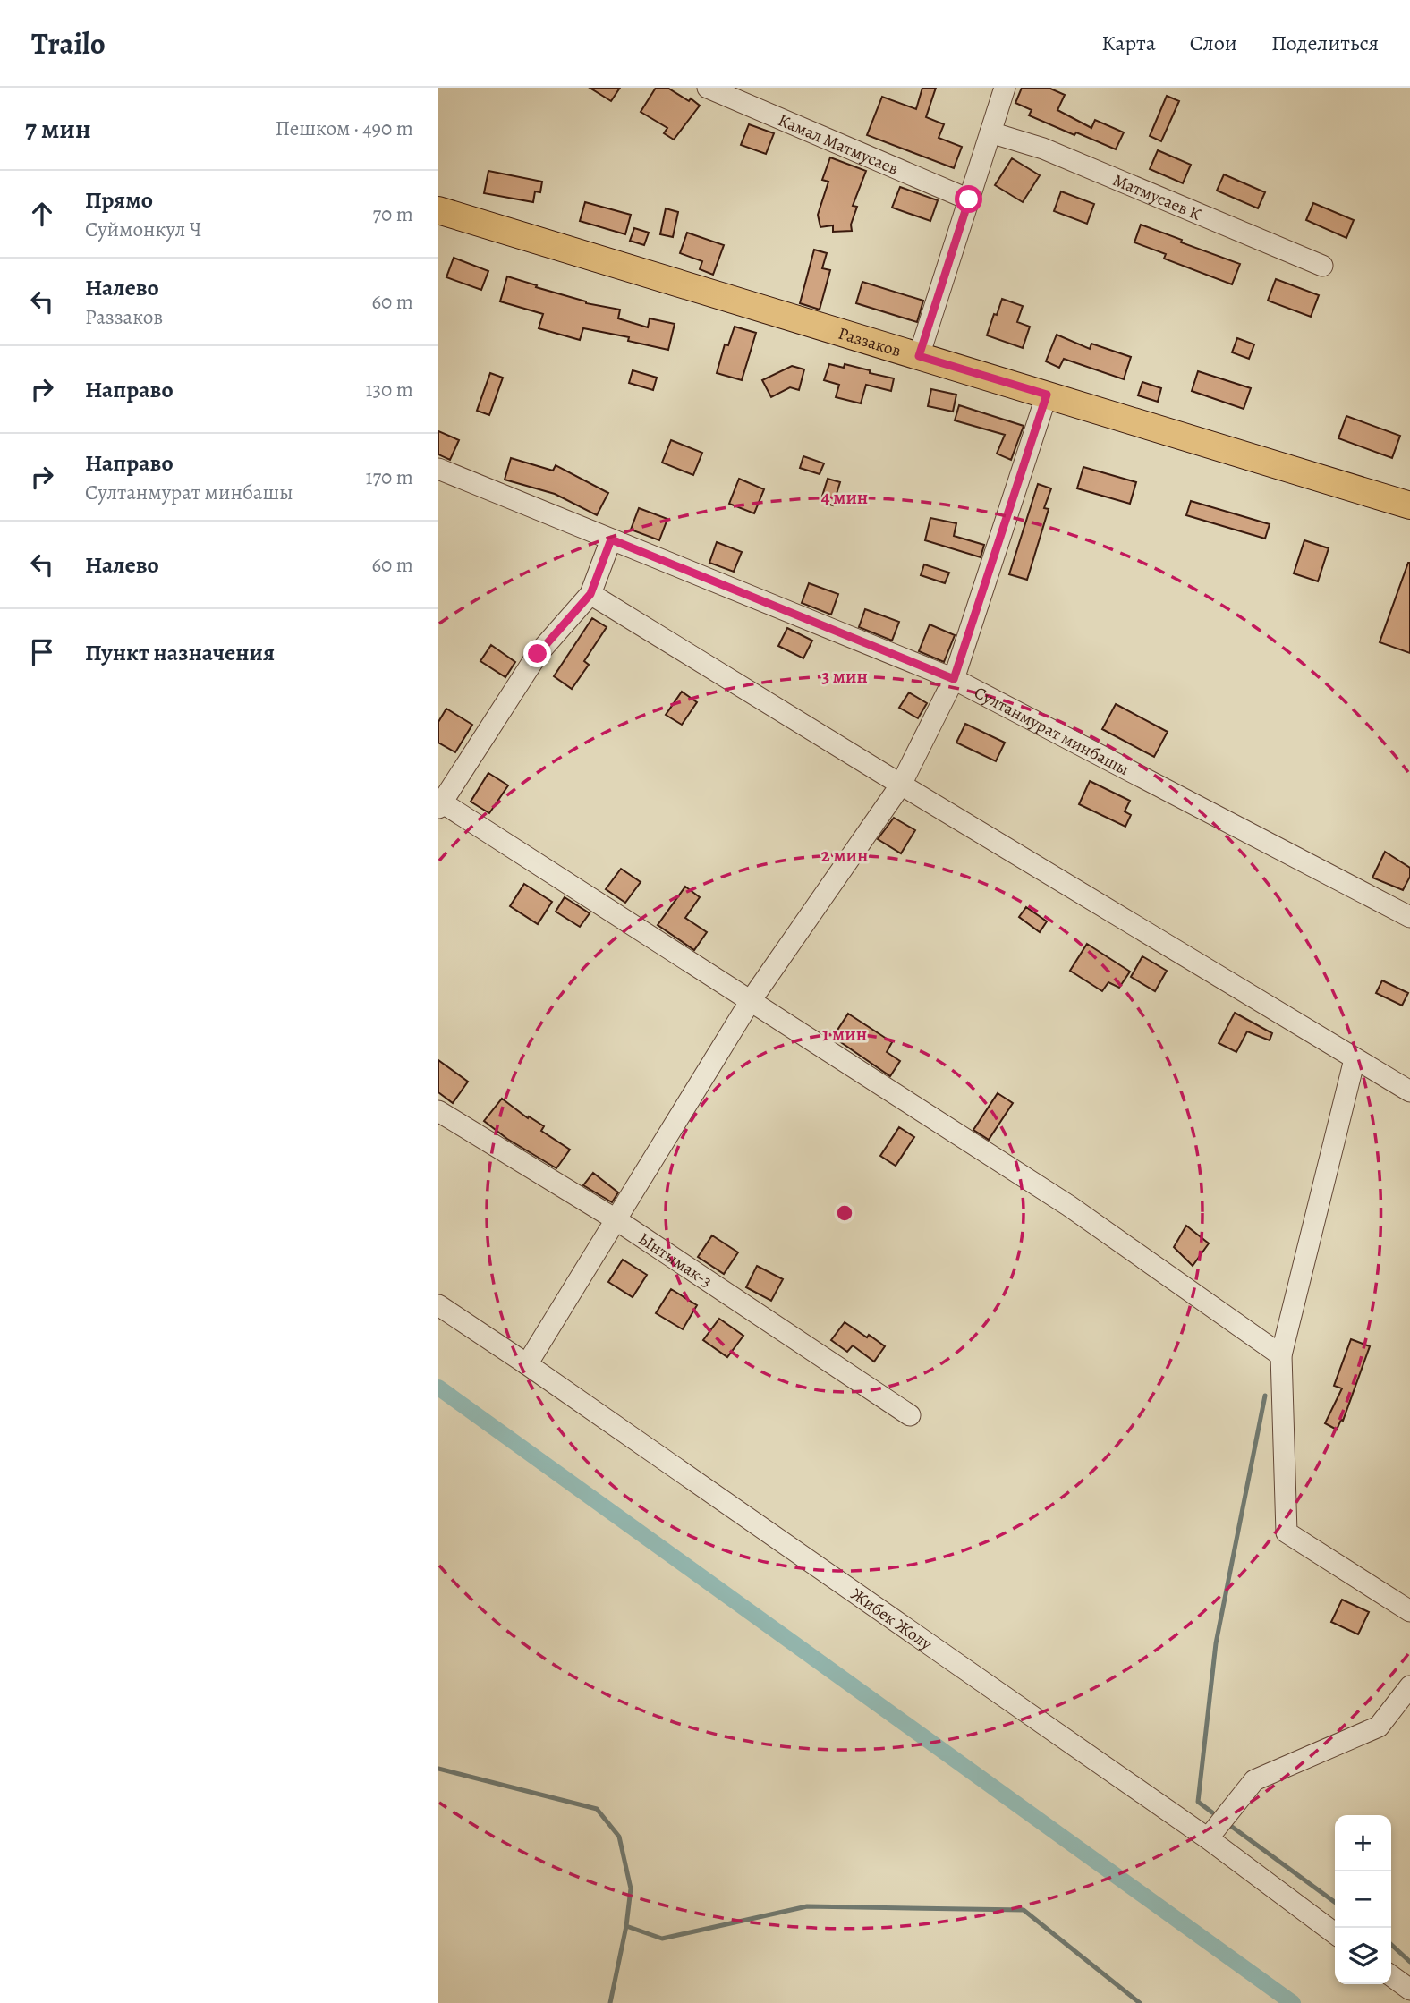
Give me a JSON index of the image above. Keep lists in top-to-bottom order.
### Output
{
  "streets": {
    "main road": ["Раззаков"],
    "street": [
      "Камал Матмусаев",
      "Матмусаев К",
      "Султанмурат минбашы",
      "Ынтымак-3",
      "Жибек Жолу"
    ]
  },
  "page": {
    "header": "Trailo",
    "nav": ["Карта", "Слои", "Поделиться"],
    "heading": ["7 мин", "Пешком · 490 m"],
    "list": [
      ["Прямо", "Суймонкул Ч", "70 m"],
      ["Налево", "Раззаков", "60 m"],
      ["Направо", "130 m"],
      ["Направо", "Султанмурат минбашы", "170 m"],
      ["Налево", "60 m"],
      "Пункт назначения"
    ],
    "map_buttons": ["+", "−"]
  },
  "rings": [
    "4 мин",
    "3 мин",
    "2 мин",
    "1 мин"
  ]
}
